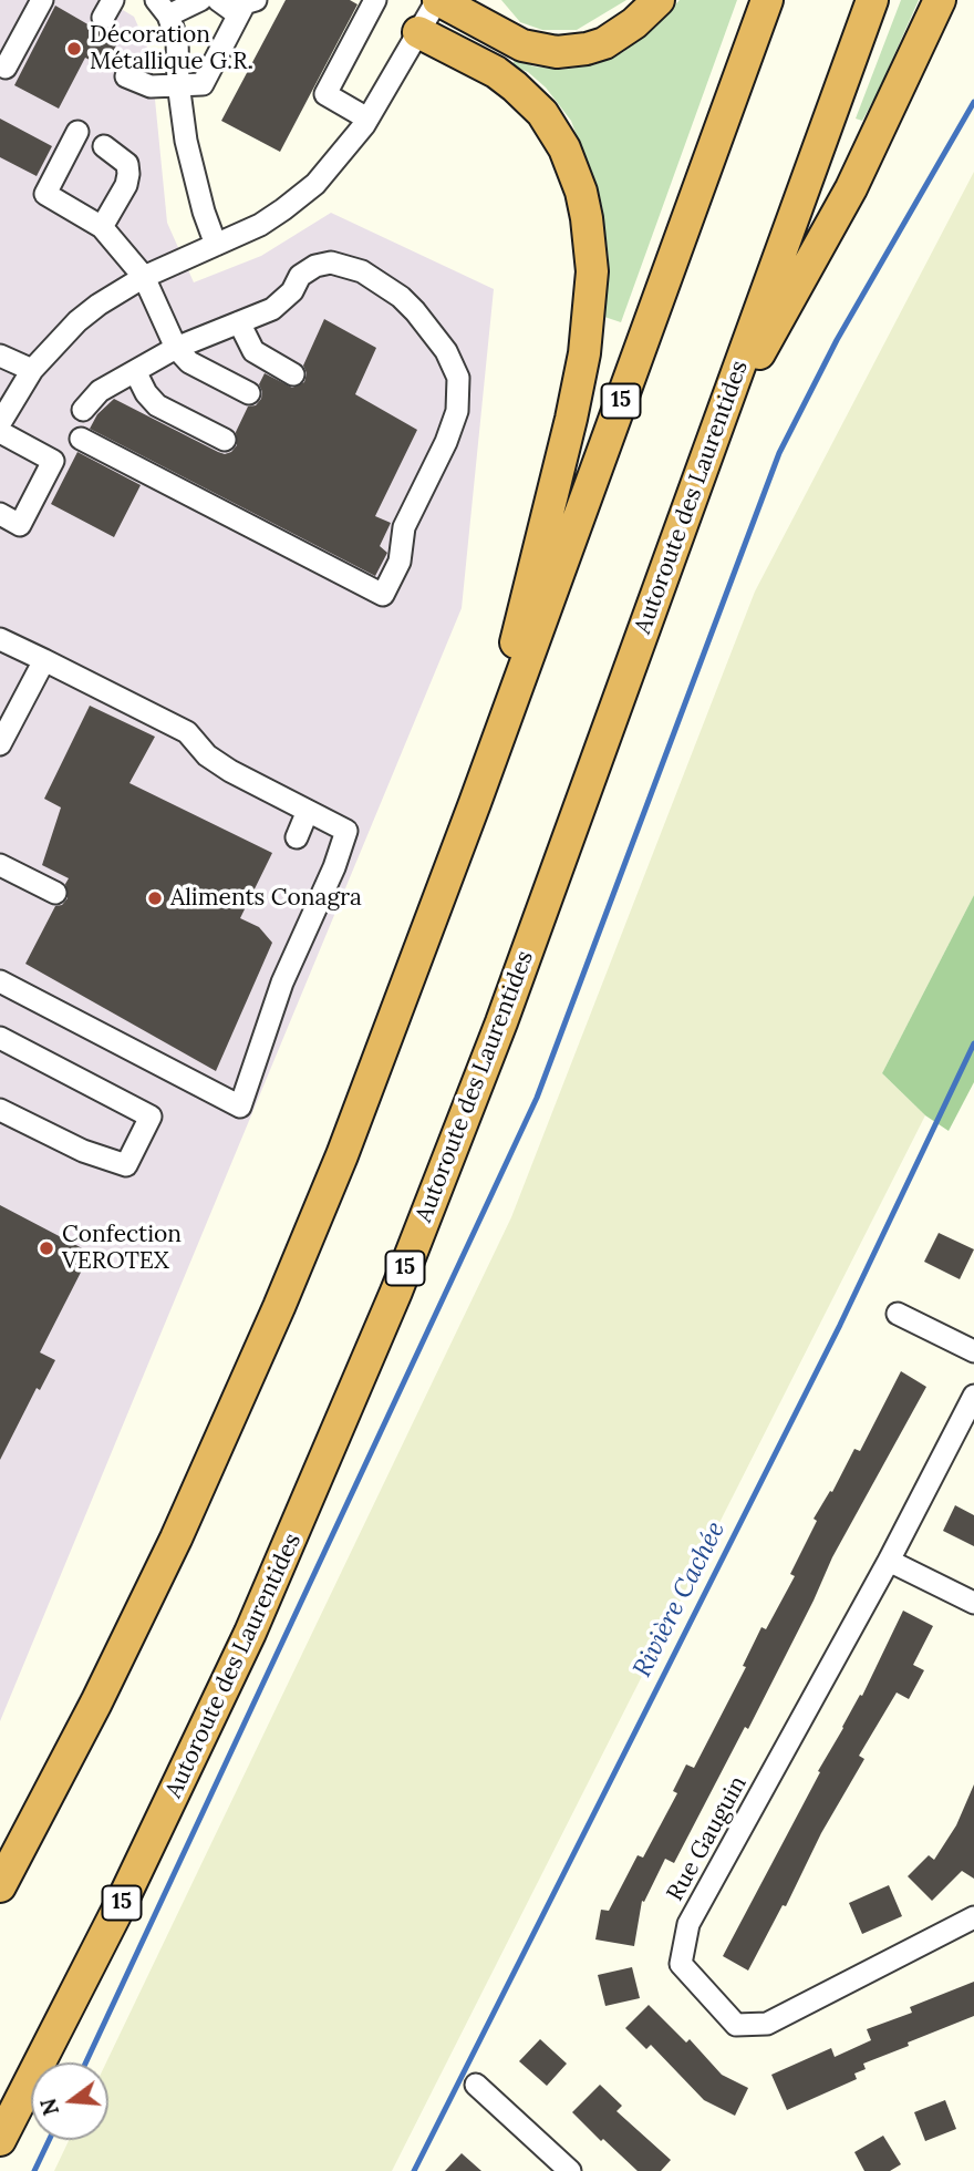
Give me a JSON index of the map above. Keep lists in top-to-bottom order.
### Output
{
  "streets": {
    "highway": ["15", "Autoroute des Laurentides"],
    "street": ["Rue Gauguin"]
  },
  "water": ["Rivière Cachée"],
  "places": ["Décoration Métallique G.R.", "Aliments Conagra", "Confection VEROTEX"],
  "north": "left"
}
